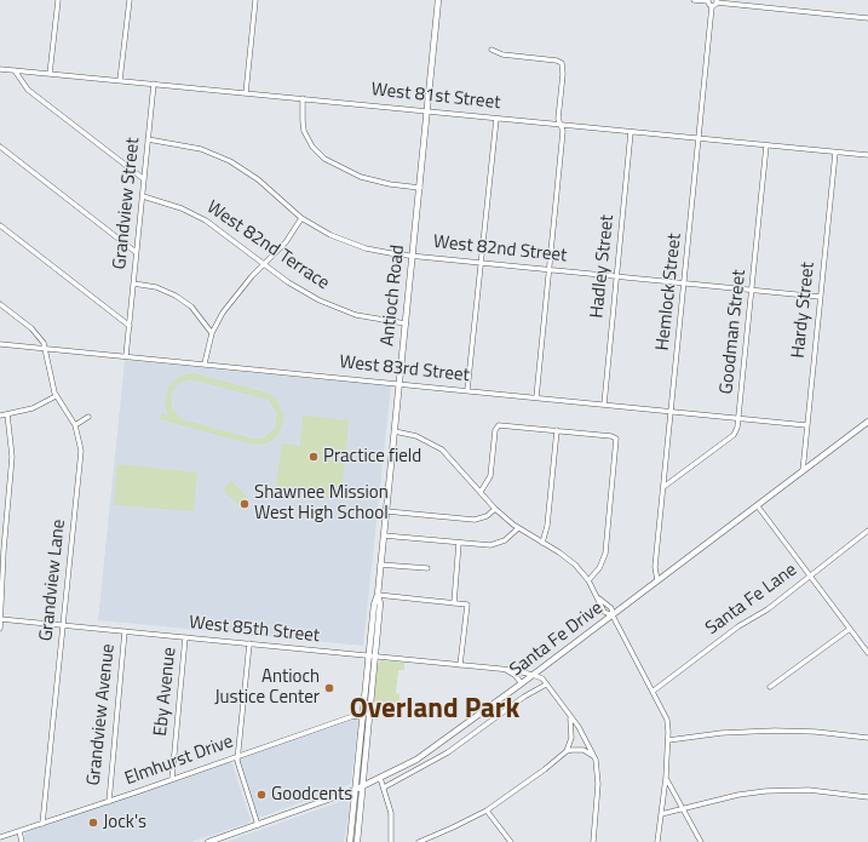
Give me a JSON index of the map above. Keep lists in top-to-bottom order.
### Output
{
  "streets": {
    "main road": ["Antioch Road", "Santa Fe Drive"],
    "street": [
      "West 81st Street",
      "Grandview Street",
      "West 82nd Terrace",
      "West 82nd Street",
      "Hadley Street",
      "Hemlock Street",
      "Hardy Street",
      "Goodman Street",
      "West 83rd Street",
      "Grandview Lane",
      "Santa Fe Lane",
      "West 85th Street",
      "Eby Avenue",
      "Grandview Avenue",
      "Elmhurst Drive"
    ]
  },
  "crossings": [
    ["West 81st Street", "Grandview Street"],
    ["West 81st Street", "Hadley Street"],
    ["West 81st Street", "Hemlock Street"],
    ["West 81st Street", "Antioch Road"],
    ["West 81st Street", "Hardy Street"],
    ["West 81st Street", "Goodman Street"],
    ["Grandview Street", "West 82nd Terrace"],
    ["Grandview Street", "West 82nd Street"],
    ["West 82nd Terrace", "Antioch Road"],
    ["West 82nd Street", "Hadley Street"],
    ["West 82nd Street", "Hemlock Street"],
    ["West 82nd Street", "Antioch Road"],
    ["West 82nd Street", "Hardy Street"],
    ["West 82nd Street", "Goodman Street"],
    ["Hadley Street", "West 83rd Street"],
    ["Hemlock Street", "Goodman Street"],
    ["Hemlock Street", "West 83rd Street"],
    ["Hemlock Street", "Santa Fe Drive"],
    ["Antioch Road", "West 83rd Street"],
    ["Antioch Road", "West 85th Street"],
    ["Antioch Road", "Santa Fe Drive"],
    ["Antioch Road", "Elmhurst Drive"],
    ["Hardy Street", "West 83rd Street"],
    ["Hardy Street", "Santa Fe Drive"],
    ["Goodman Street", "West 83rd Street"],
    ["West 83rd Street", "Grandview Lane"],
    ["Grandview Lane", "West 85th Street"],
    ["Grandview Lane", "Elmhurst Drive"],
    ["West 85th Street", "Santa Fe Drive"],
    ["West 85th Street", "Eby Avenue"],
    ["West 85th Street", "Grandview Avenue"],
    ["Eby Avenue", "Elmhurst Drive"],
    ["Grandview Avenue", "Elmhurst Drive"]
  ],
  "districts": ["Overland Park"],
  "places": [
    "Practice field",
    "Shawnee Mission West High School",
    "Antioch Justice Center",
    "Goodcents",
    "Jock's"
  ]
}
